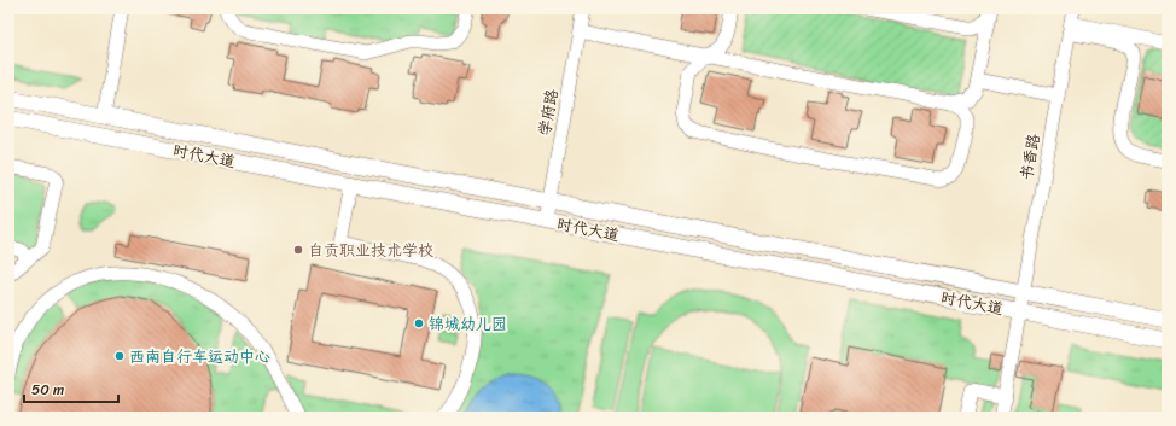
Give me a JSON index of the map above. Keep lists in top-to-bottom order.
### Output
{
  "streets": {
    "main road": ["时代大道"],
    "street": ["学府路", "书香路"]
  },
  "crossings": [
    ["学府路", "时代大道"],
    ["时代大道", "书香路"]
  ],
  "places": ["自贡职业技术学校", "锦城幼儿园", "西南自行车运动中心"],
  "scale_bar": "50 m"
}
